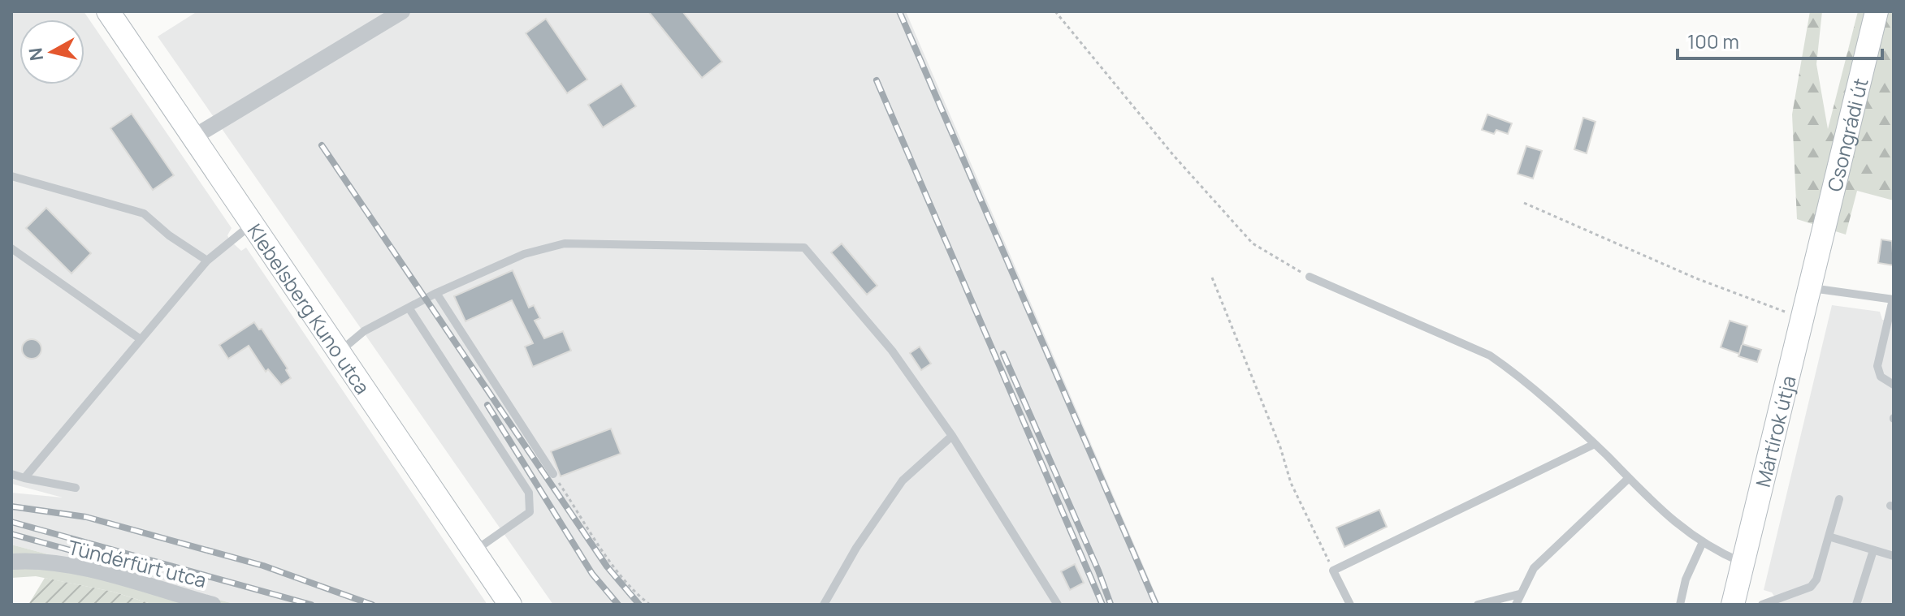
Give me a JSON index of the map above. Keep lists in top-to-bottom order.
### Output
{
  "streets": {
    "street": [
      "Csongrádi út",
      "Klebelsberg Kuno utca",
      "Mártírok útja",
      "Tündérfürt utca"
    ]
  },
  "crossings": [
    ["Csongrádi út", "Mártírok útja"]
  ],
  "scale_bar": "100 m",
  "north": "left"
}
